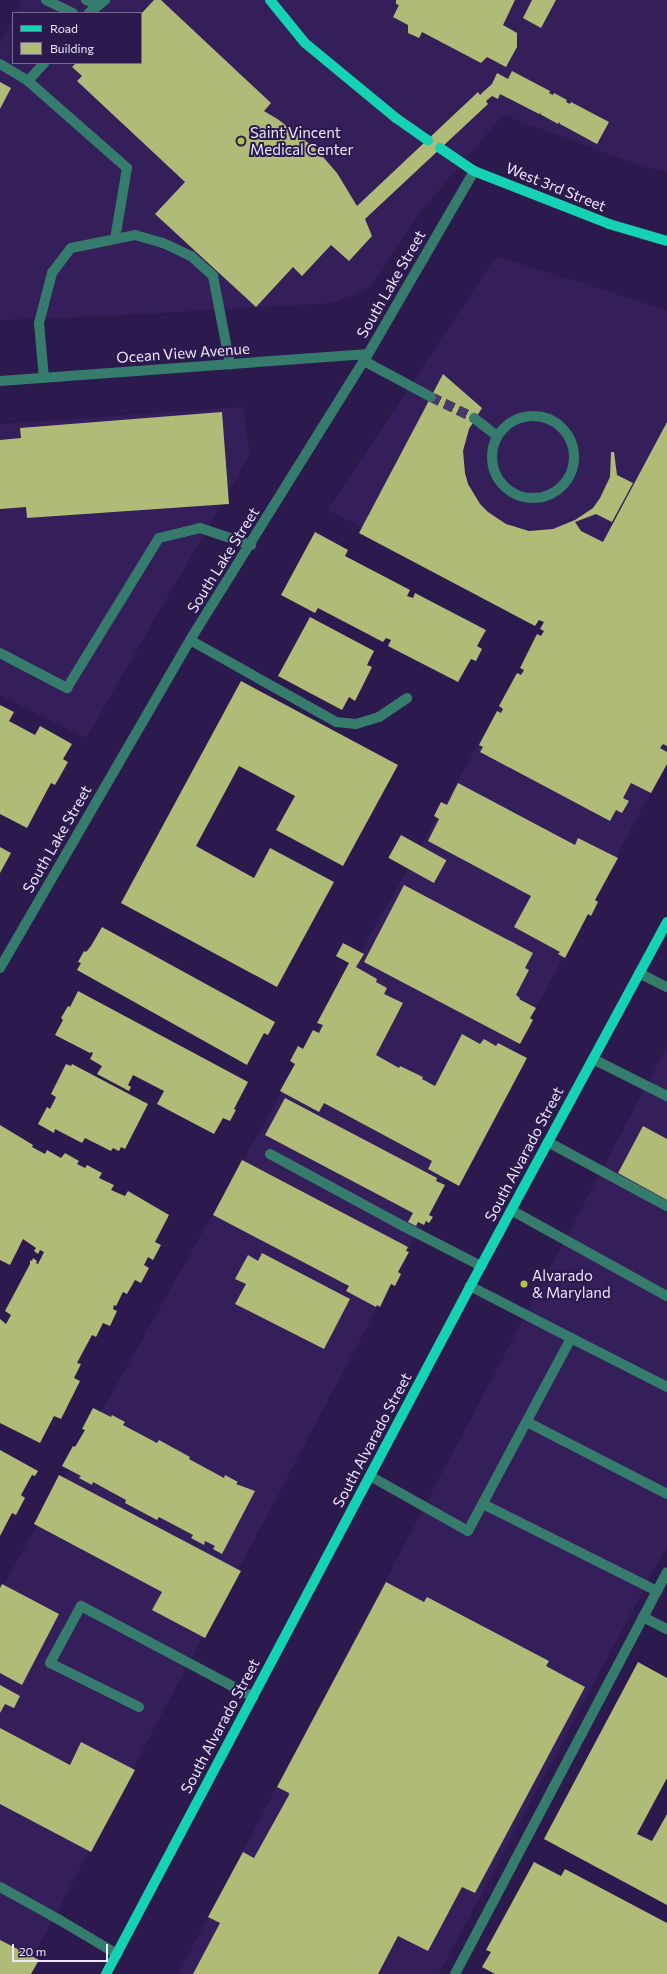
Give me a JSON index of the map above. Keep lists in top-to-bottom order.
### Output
{
  "streets": {
    "main road": ["West 3rd Street", "South Alvarado Street"],
    "street": ["South Lake Street", "Ocean View Avenue"]
  },
  "crossings": [
    ["West 3rd Street", "South Lake Street"],
    ["South Lake Street", "Ocean View Avenue"]
  ],
  "places": ["Saint Vincent Medical Center", "Alvarado & Maryland"],
  "legend": ["Road", "Building"],
  "scale_bar": "20 m"
}
